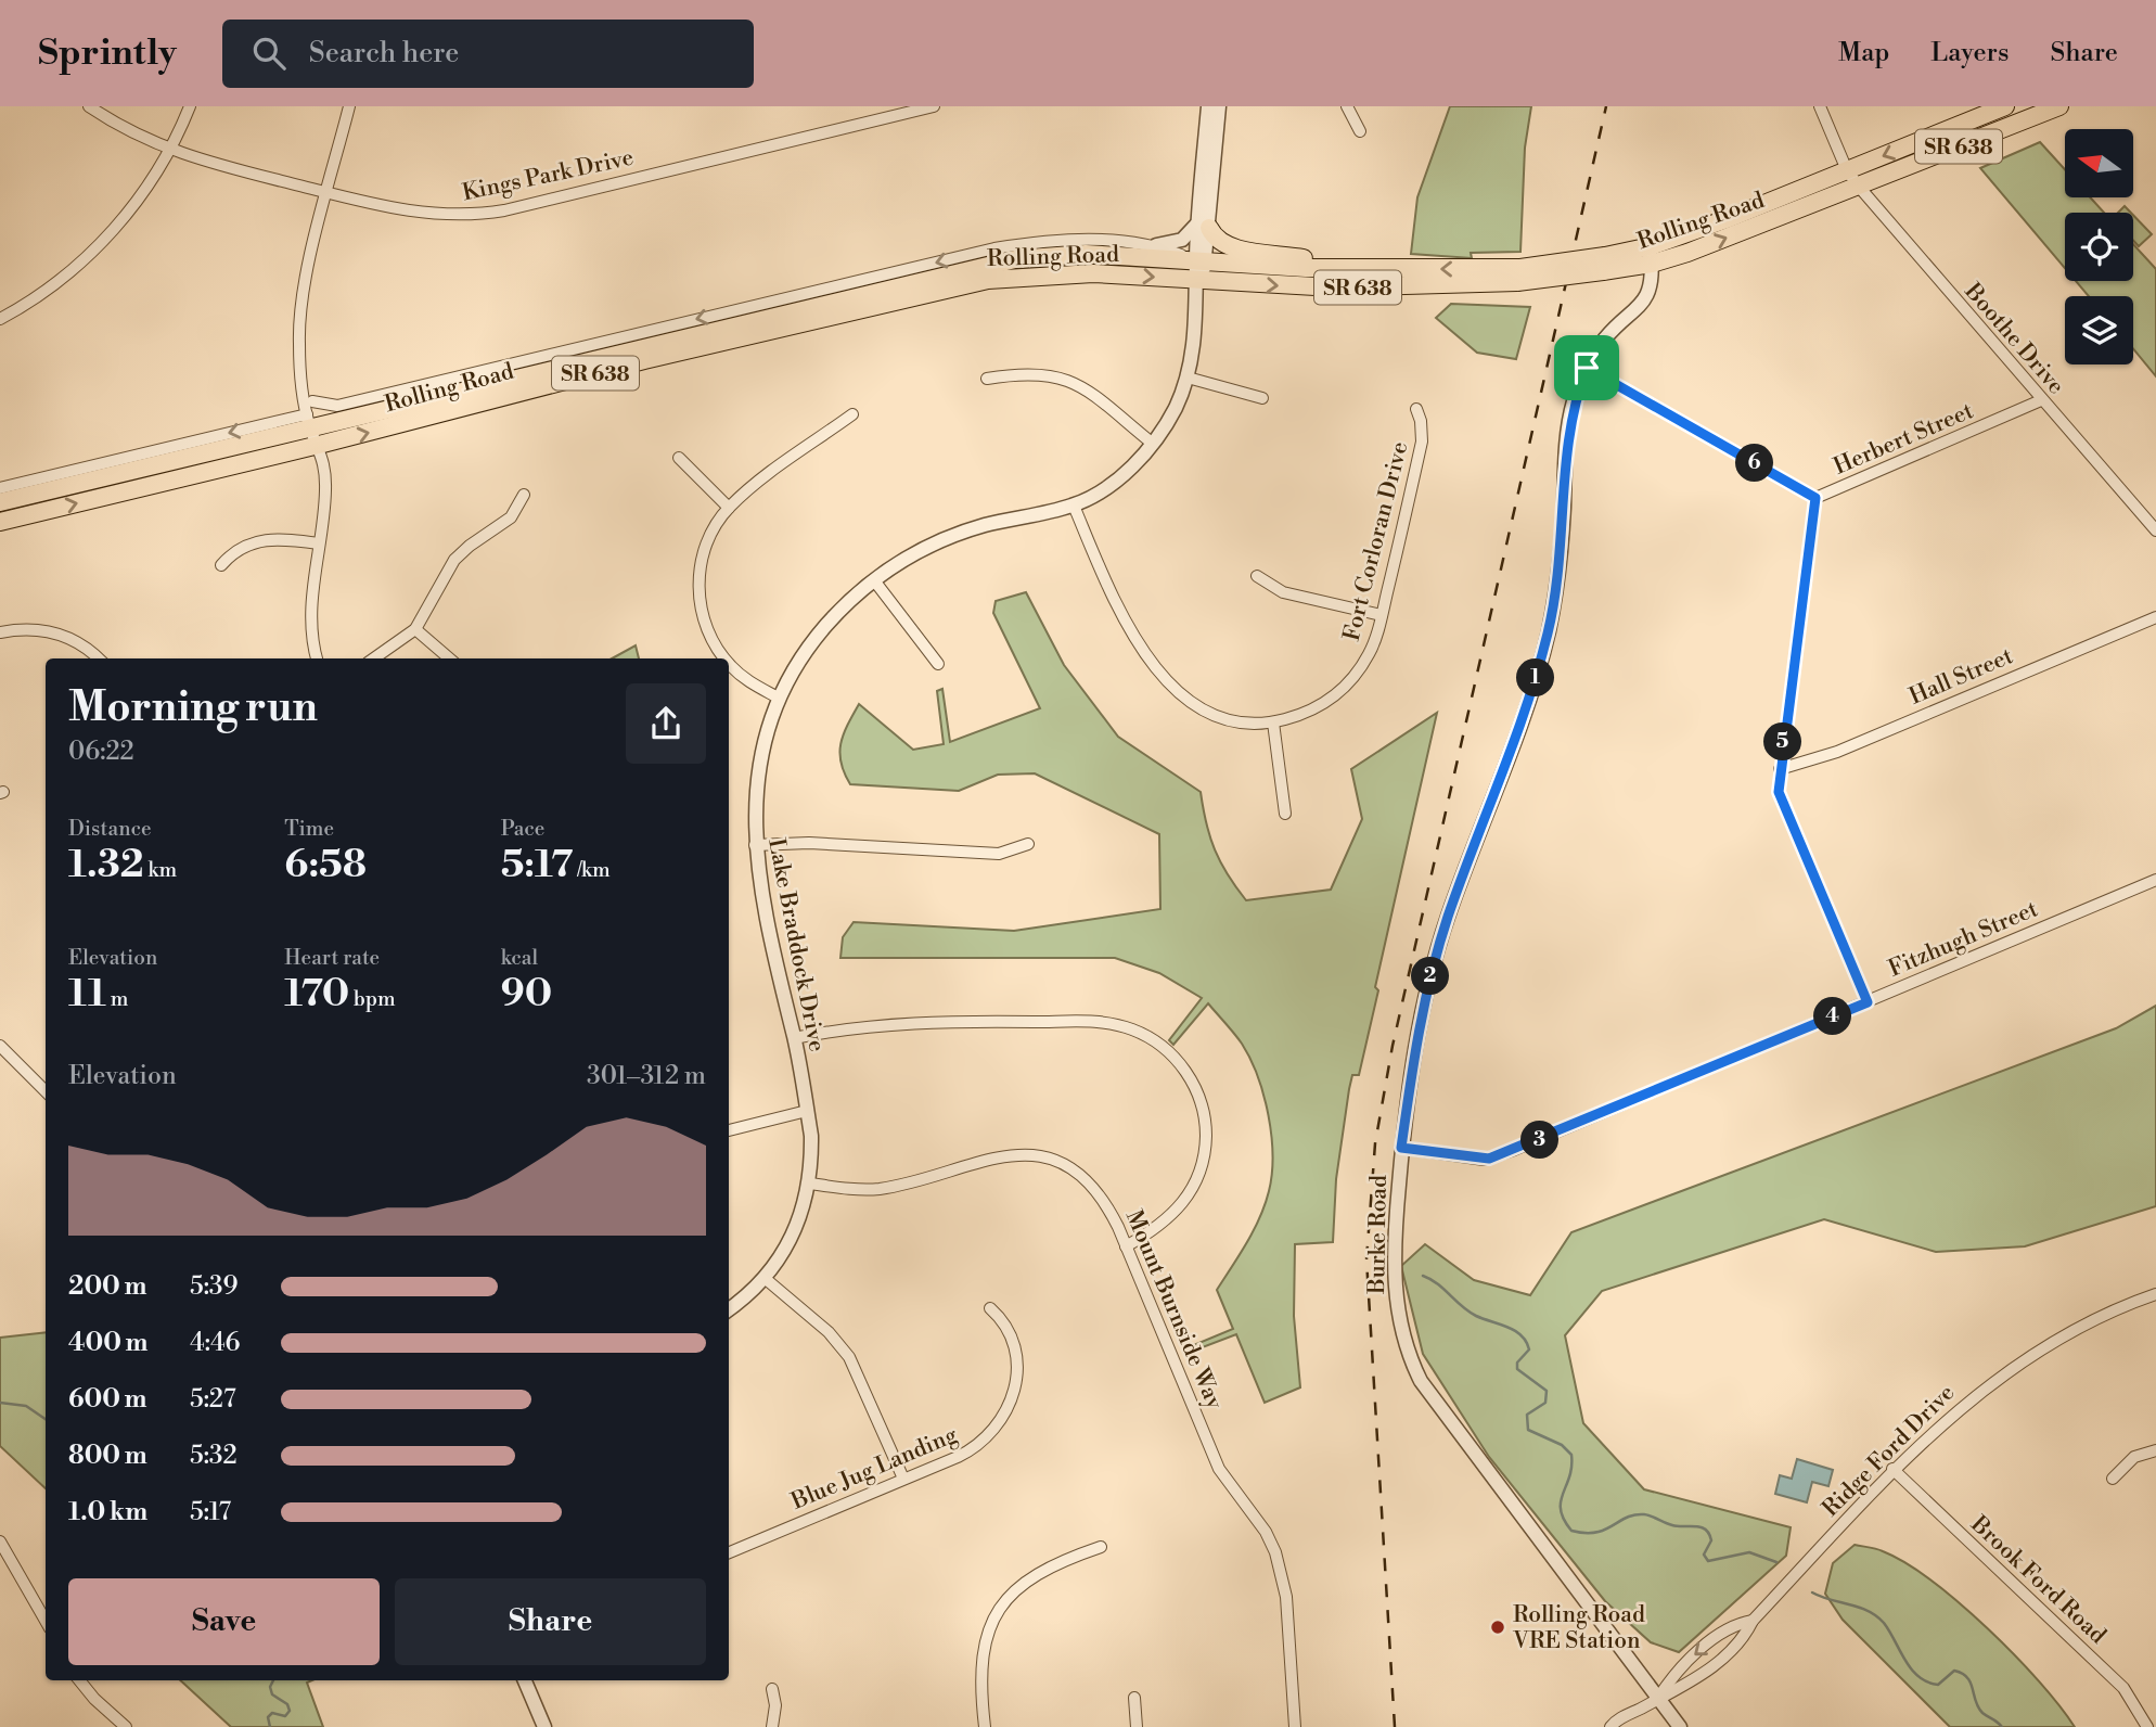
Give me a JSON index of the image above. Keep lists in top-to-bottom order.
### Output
{
  "streets": {
    "main road": ["SR 638", "Rolling Road"],
    "street": [
      "Kings Park Drive",
      "Boothe Drive",
      "Herbert Street",
      "Fort Corloran Drive",
      "Hall Street",
      "Fitzhugh Street",
      "Lake Braddock Drive",
      "Burke Road",
      "Mount Burnside Way",
      "Ridge Ford Drive",
      "Blue Jug Landing",
      "Brook Ford Road"
    ]
  },
  "crossings": [
    ["Rolling Road", "Boothe Drive"],
    ["Rolling Road", "Lake Braddock Drive"],
    ["Rolling Road", "Burke Road"],
    ["Boothe Drive", "Herbert Street"],
    ["Herbert Street", "Burke Road"],
    ["Fort Corloran Drive", "Lake Braddock Drive"],
    ["Fitzhugh Street", "Burke Road"],
    ["Lake Braddock Drive", "Mount Burnside Way"],
    ["Burke Road", "Ridge Ford Drive"],
    ["Ridge Ford Drive", "Brook Ford Road"]
  ],
  "places": ["Rolling Road VRE Station"],
  "north": "left",
  "page": {
    "header": "Sprintly",
    "search": "Search here",
    "nav": ["Map", "Layers", "Share"],
    "pins": [
      "6",
      "1",
      "5",
      "2",
      "4",
      "3"
    ],
    "heading": ["Morning run", "06:22"],
    "stats": [
      ["Distance", "1.32 km"],
      ["Time", "6:58"],
      ["Pace", "5:17 /km"],
      ["Elevation", "11 m"],
      ["Heart rate", "170 bpm"],
      ["kcal", "90"]
    ],
    "chart": ["Elevation", "301–312 m"],
    "list": [
      {
        "name": "200 m",
        "note": "5:39"
      },
      {
        "name": "400 m",
        "note": "4:46"
      },
      {
        "name": "600 m",
        "note": "5:27"
      },
      {
        "name": "800 m",
        "note": "5:32"
      },
      {
        "name": "1.0 km",
        "note": "5:17"
      }
    ],
    "buttons": ["Save", "Share"]
  }
}
